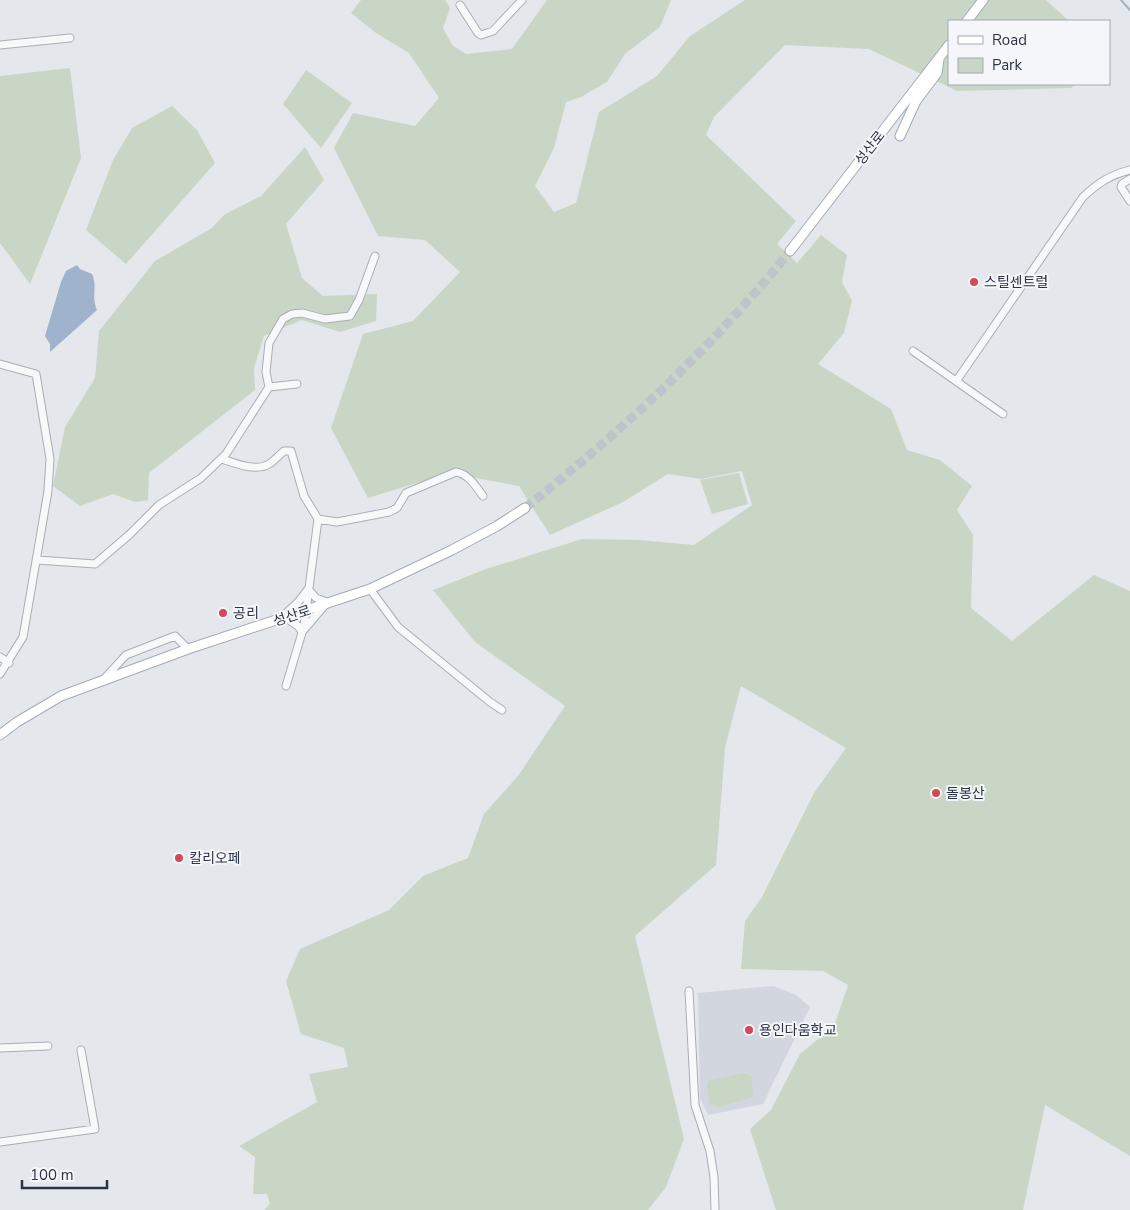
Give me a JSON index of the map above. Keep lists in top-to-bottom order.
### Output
{
  "streets": {
    "main road": ["성산로"]
  },
  "places": [
    "스틸센트럴",
    "공리",
    "돌봉산",
    "칼리오페",
    "용인다움학교"
  ],
  "legend": ["Road", "Park"],
  "scale_bar": "100 m"
}
